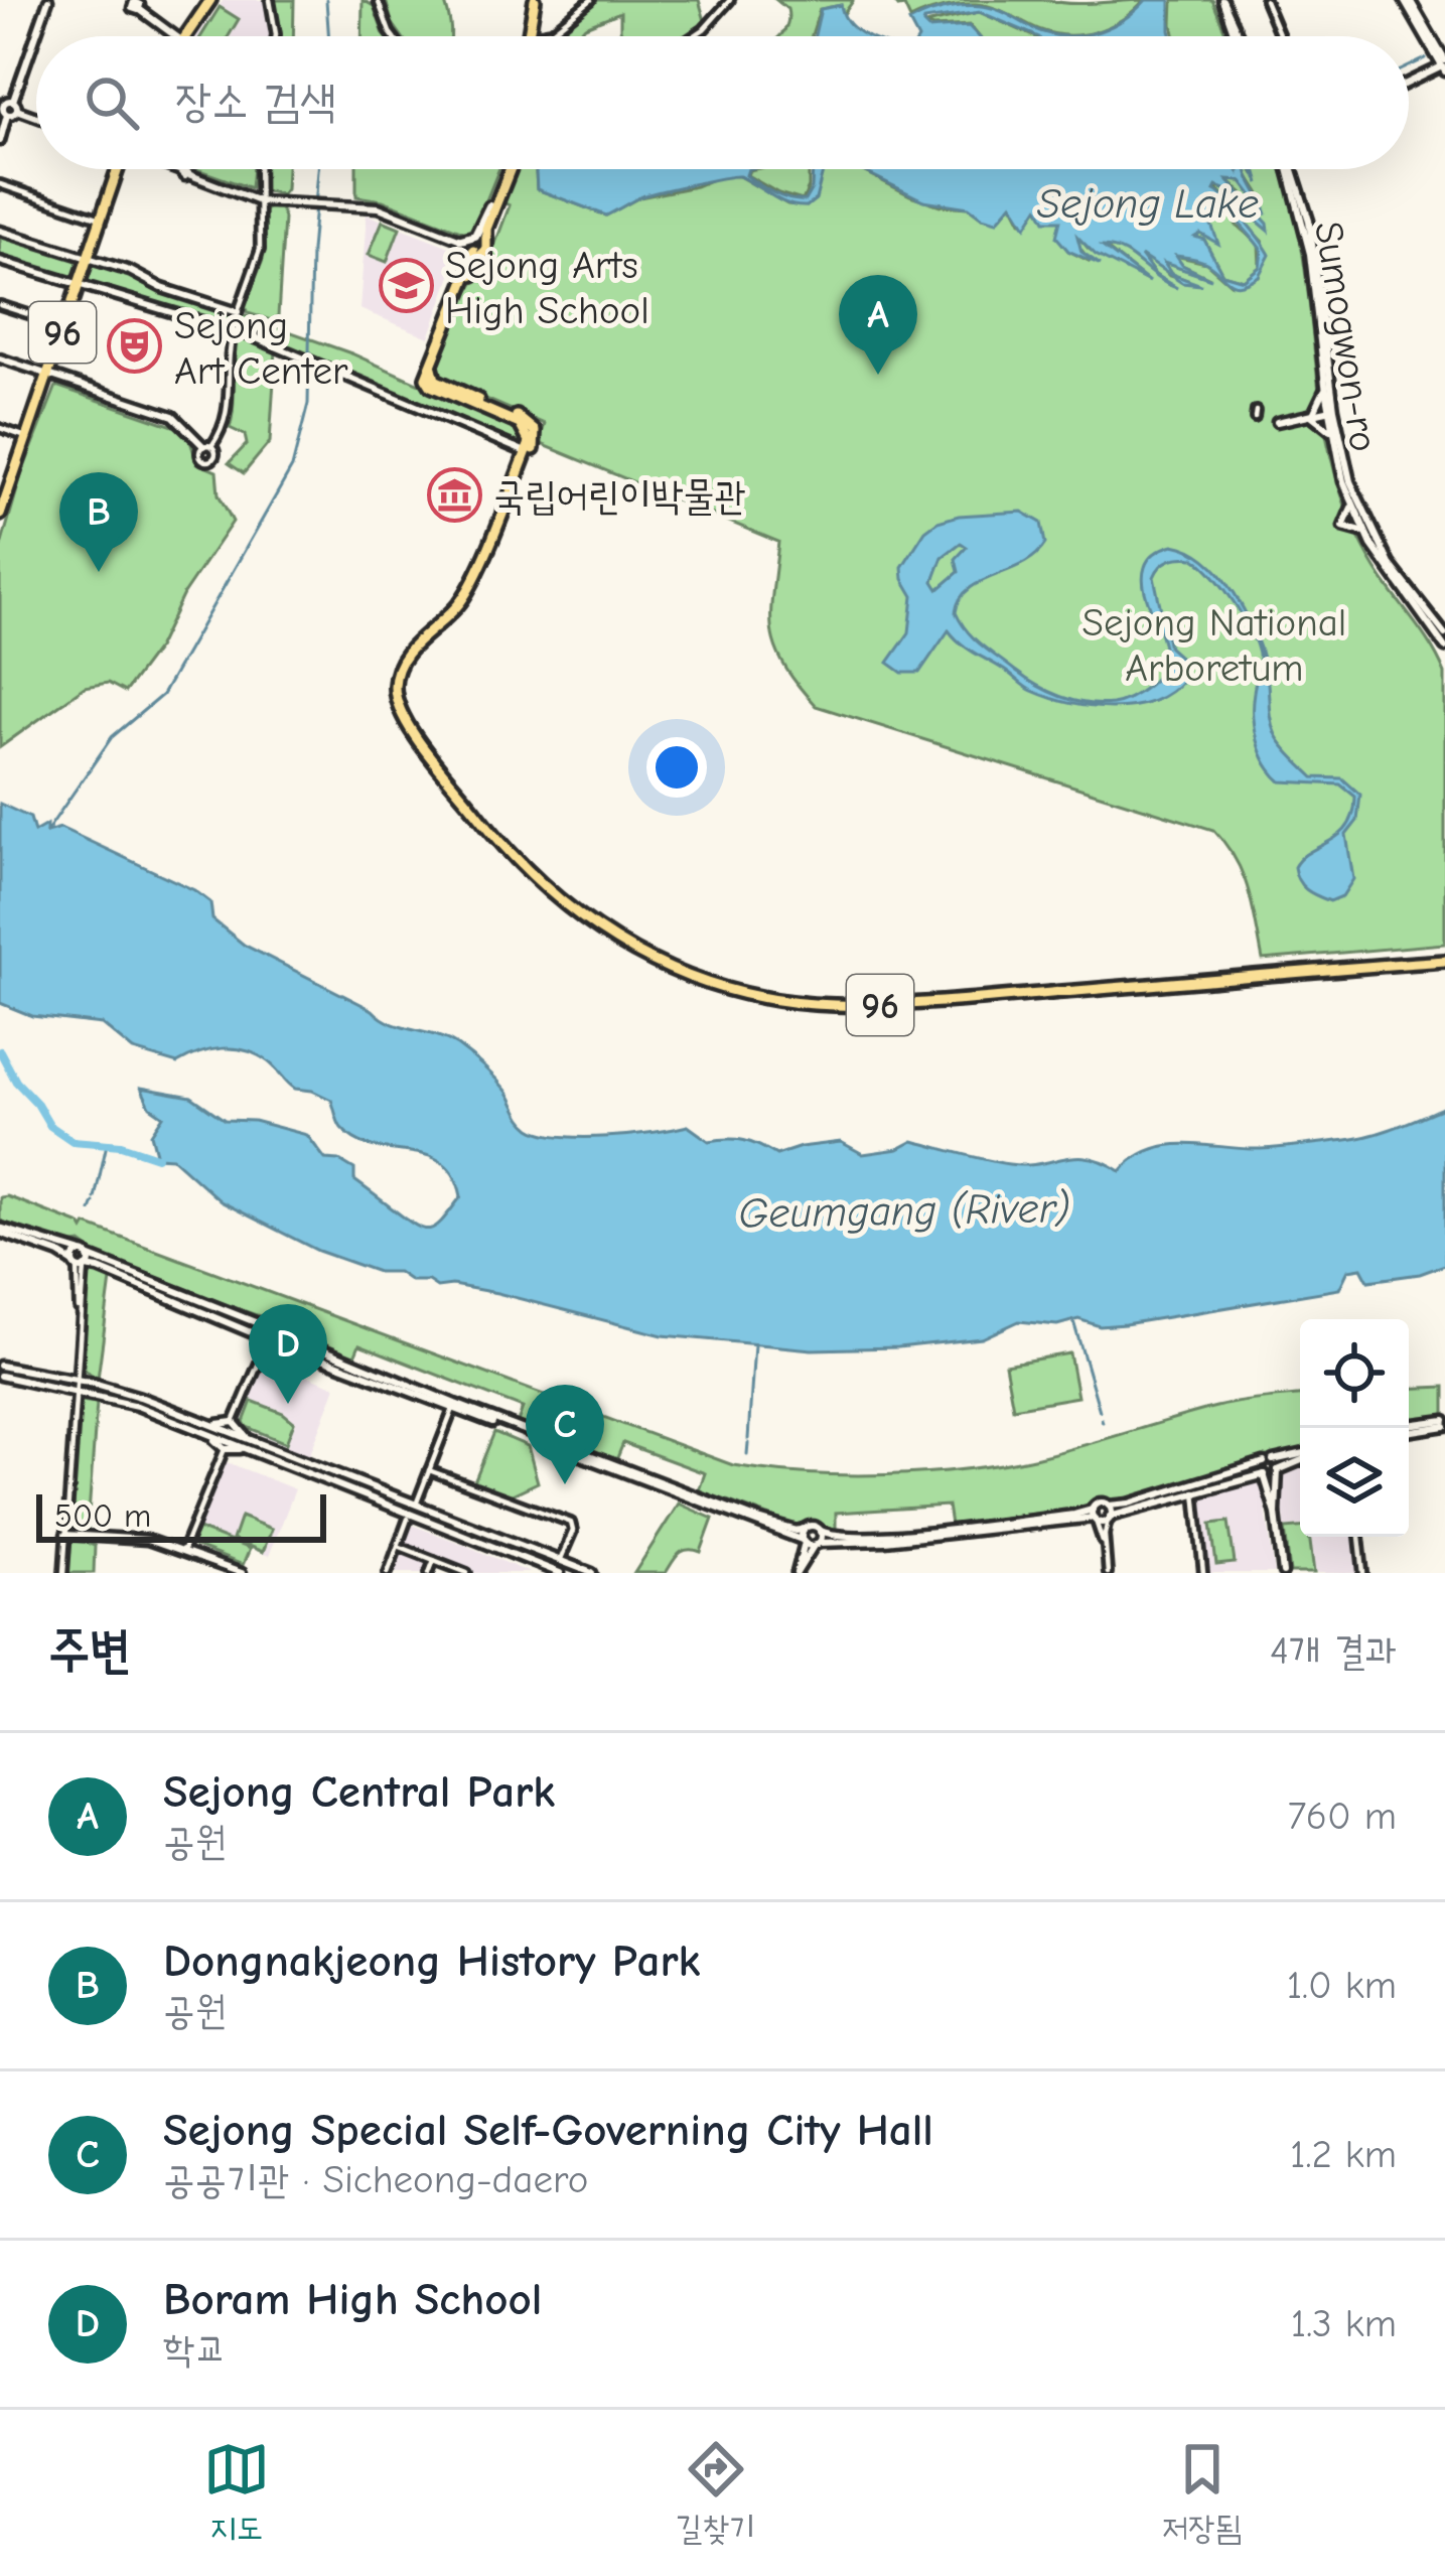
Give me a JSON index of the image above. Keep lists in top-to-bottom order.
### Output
{
  "streets": {
    "main road": ["96"],
    "street": ["Sumogwon-ro"]
  },
  "water": ["Sejong Lake", "Geumgang (River)"],
  "parks": ["Sejong National Arboretum"],
  "places": {
    "school or university": ["Sejong Arts High School"],
    "theatre": ["Sejong Art Center"],
    "museum": ["국립어린이박물관"]
  },
  "scale_bar": "500 m",
  "page": {
    "search": "장소 검색",
    "pins": [
      "A",
      "B",
      "D",
      "C"
    ],
    "scale": "500 m",
    "heading": ["주변", "4개 결과"],
    "list": [
      {
        "mark": "A",
        "name": "Sejong Central Park",
        "note": "공원",
        "value": "760 m"
      },
      {
        "mark": "B",
        "name": "Dongnakjeong History Park",
        "note": "공원",
        "value": "1.0 km"
      },
      {
        "mark": "C",
        "name": "Sejong Special Self-Governing City Hall",
        "note": "공공기관 · Sicheong-daero",
        "value": "1.2 km"
      },
      {
        "mark": "D",
        "name": "Boram High School",
        "note": "학교",
        "value": "1.3 km"
      }
    ],
    "nav": ["지도", "길찾기", "저장됨"]
  }
}
